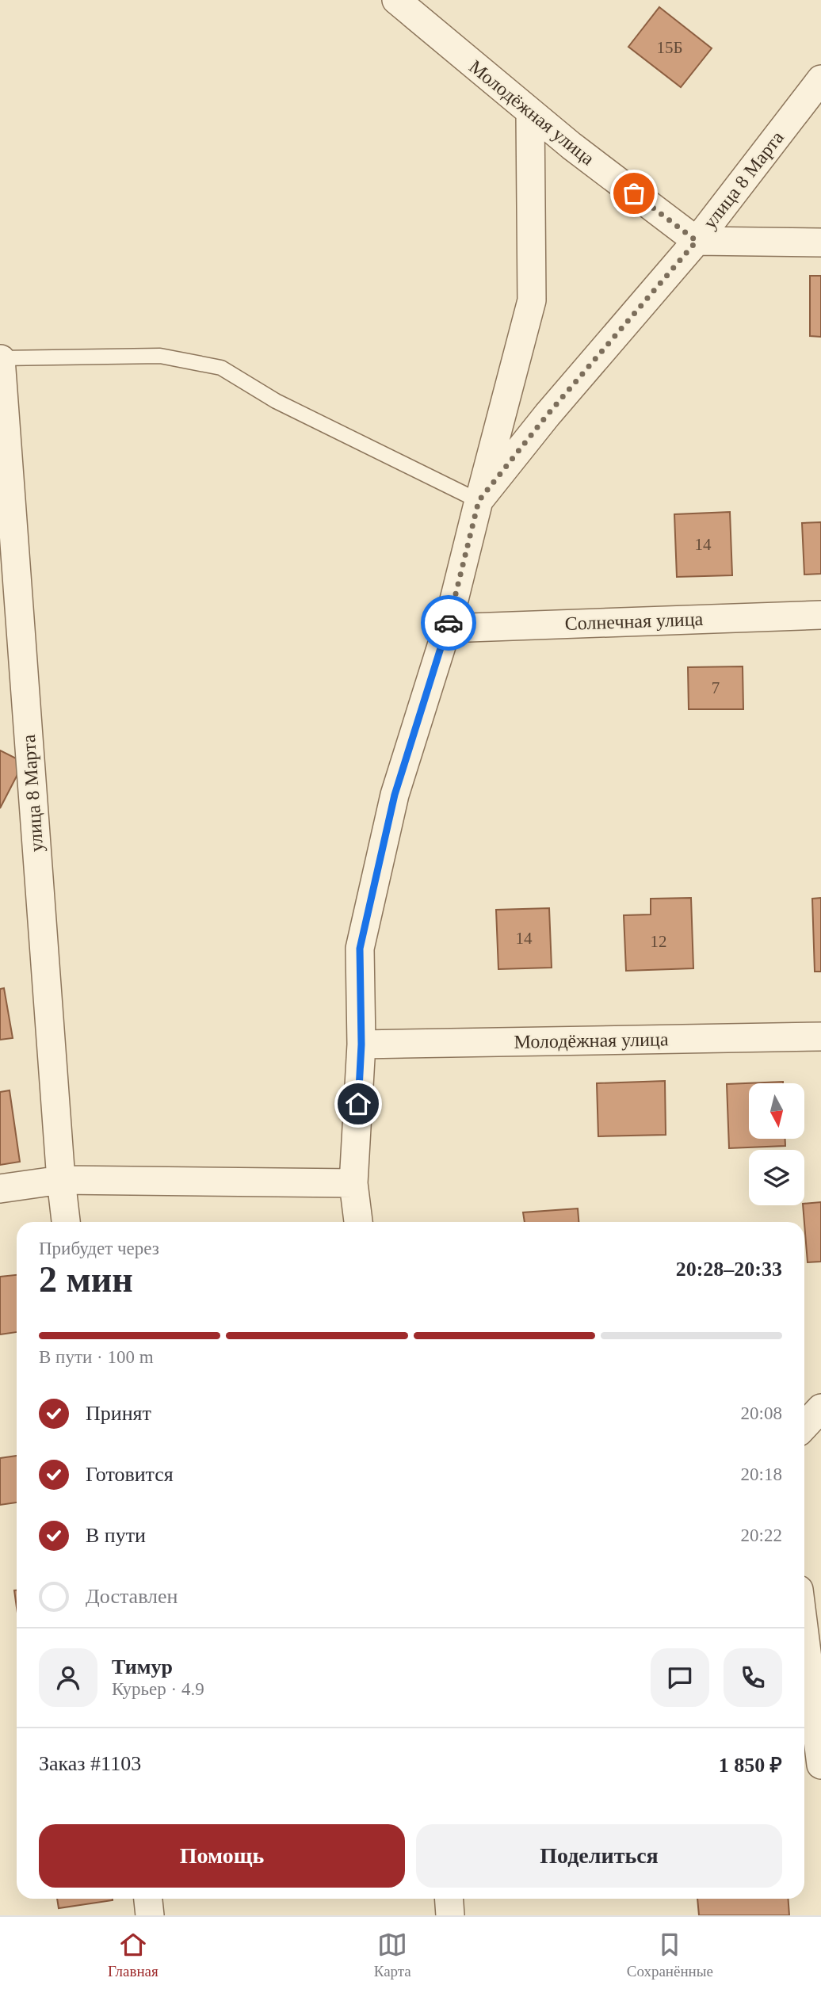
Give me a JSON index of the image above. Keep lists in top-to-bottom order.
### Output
{
  "streets": {
    "street": ["Молодёжная улица", "улица 8 Марта", "Солнечная улица"]
  },
  "crossings": [
    ["Молодёжная улица", "улица 8 Марта"],
    ["улица 8 Марта", "Солнечная улица"]
  ],
  "house_numbers": [
    "15Б",
    "14",
    "7",
    "14",
    "12"
  ],
  "north": "bottom",
  "page": {
    "heading": ["2 мин", "Прибудет через", "20:28–20:33"],
    "panel": [
      "Тимур",
      "Курьер · 4.9",
      "Заказ #1103",
      "1 850 ₽"
    ],
    "bar": "В пути · 100 m",
    "list": [
      ["Принят", "20:08"],
      ["Готовится", "20:18"],
      ["В пути", "20:22"],
      "Доставлен"
    ],
    "buttons": ["Помощь", "Поделиться"],
    "tabs": ["Главная", "Карта", "Сохранённые"]
  }
}
